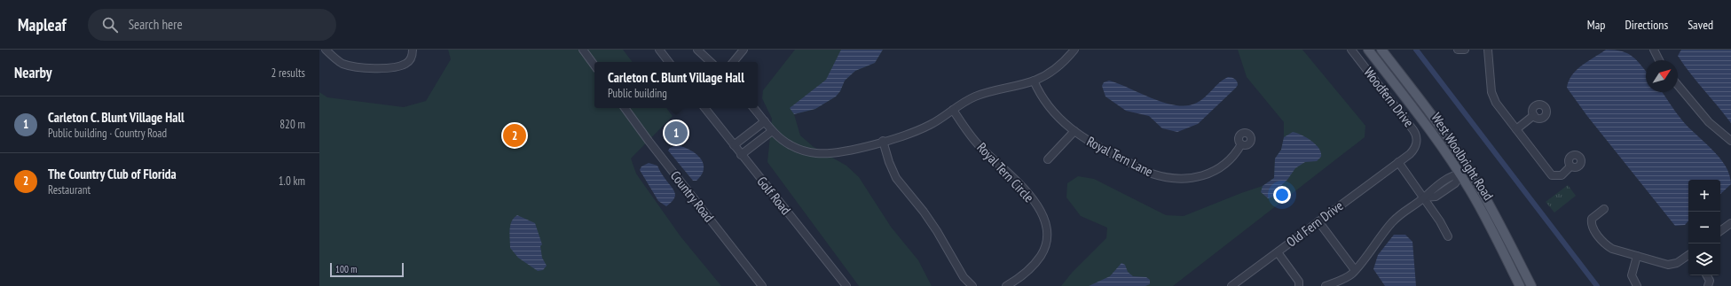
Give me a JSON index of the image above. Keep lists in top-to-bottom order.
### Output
{
  "streets": {
    "main road": ["West Woolbright Road"],
    "street": [
      "Woodfern Drive",
      "Royal Tern Lane",
      "Royal Tern Circle",
      "Golf Road",
      "Country Road",
      "Old Fern Drive"
    ]
  },
  "crossings": [
    ["Woodfern Drive", "Old Fern Drive"]
  ],
  "scale_bar": "100 m",
  "north": "top right",
  "page": {
    "header": "Mapleaf",
    "search": "Search here",
    "nav": ["Map", "Directions", "Saved"],
    "heading": ["Nearby", "2 results"],
    "popup": ["Carleton C. Blunt Village Hall", "Public building"],
    "list": [
      {
        "mark": "1",
        "name": "Carleton C. Blunt Village Hall",
        "note": "Public building · Country Road",
        "value": "820 m"
      },
      {
        "mark": "2",
        "name": "The Country Club of Florida",
        "note": "Restaurant",
        "value": "1.0 km"
      }
    ],
    "pins": ["1", "2"],
    "map_buttons": ["+", "−"],
    "scale": "100 m"
  }
}
